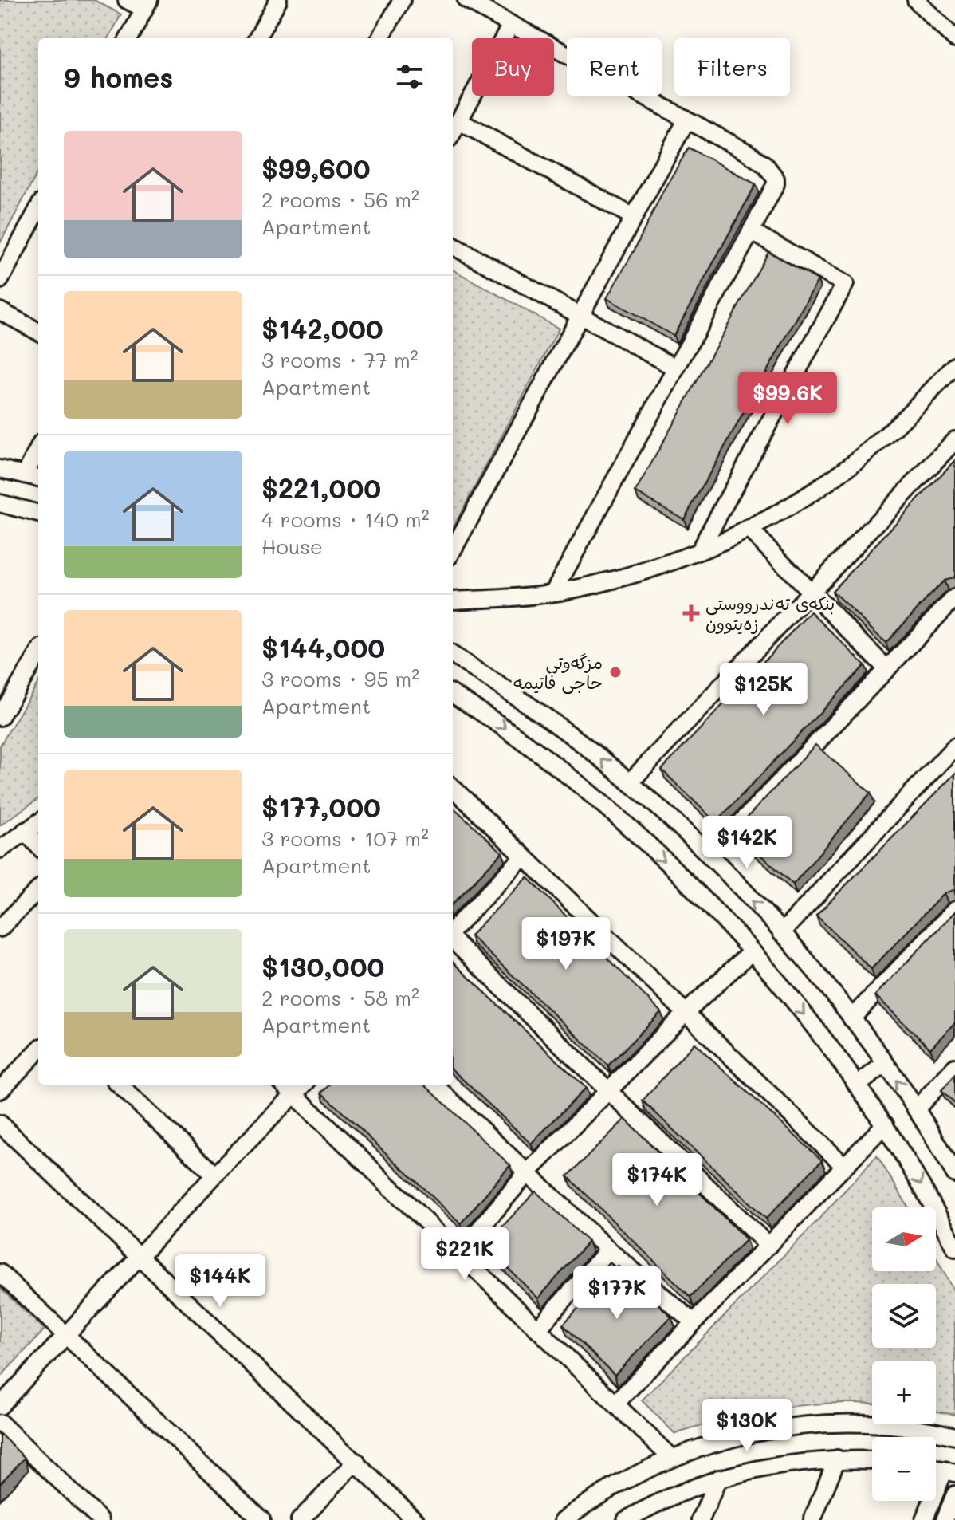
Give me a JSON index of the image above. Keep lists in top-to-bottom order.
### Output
{
  "places": {
    "health": ["بنکەی تەندرووستی زەیتوون"],
    "other": ["مزگەوتی حاجی فاتیمە"]
  },
  "north": "right",
  "page": {
    "chip": ["Buy", "Rent", "Filters"],
    "heading": "9 homes",
    "list": [
      {
        "name": "$99,600",
        "note": "2 rooms · 56 m² · Apartment"
      },
      {
        "name": "$142,000",
        "note": "3 rooms · 77 m² · Apartment"
      },
      {
        "name": "$221,000",
        "note": "4 rooms · 140 m² · House"
      },
      {
        "name": "$144,000",
        "note": "3 rooms · 95 m² · Apartment"
      },
      {
        "name": "$177,000",
        "note": "3 rooms · 107 m² · Apartment"
      },
      {
        "name": "$130,000",
        "note": "2 rooms · 58 m² · Apartment"
      }
    ],
    "price": [
      "$99.6K",
      "$125K",
      "$142K",
      "$197K",
      "$174K",
      "$221K",
      "$144K",
      "$177K",
      "$130K"
    ],
    "map_buttons": ["+", "−"]
  }
}
